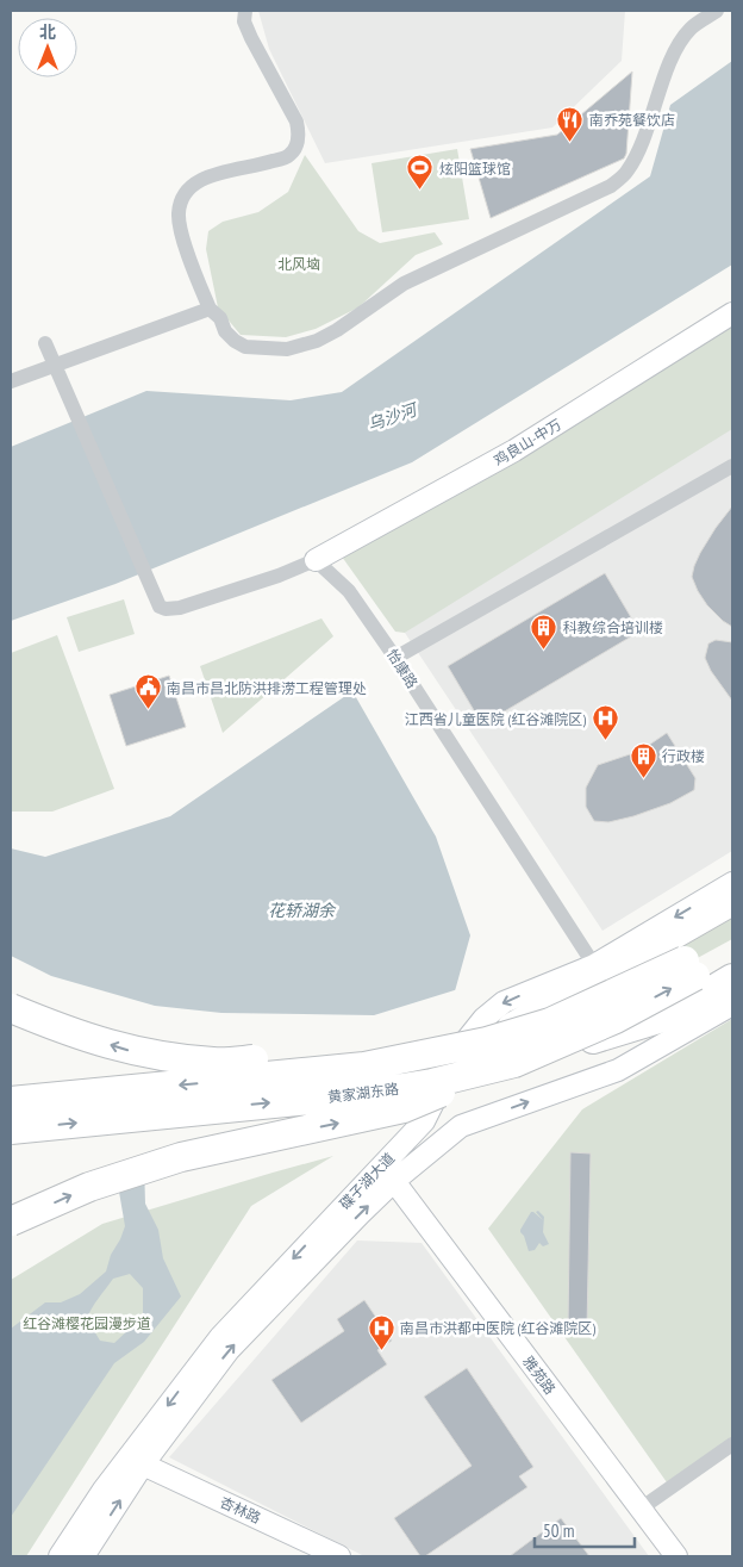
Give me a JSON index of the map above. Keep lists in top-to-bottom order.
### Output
{
  "streets": {
    "highway": ["黄家湖东路"],
    "main road": [
      "鸡良山-中万",
      "碟子湖大道",
      "雅苑路",
      "杏林路"
    ],
    "street": ["怡康路"]
  },
  "crossings": [
    ["鸡良山-中万", "怡康路"],
    ["怡康路", "碟子湖大道"],
    ["碟子湖大道", "雅苑路"],
    ["碟子湖大道", "杏林路"]
  ],
  "water": ["乌沙河", "花轿湖余"],
  "parks": ["北风垴", "红谷滩樱花园漫步道"],
  "places": {
    "restaurant": ["南乔苑餐饮店"],
    "sports": ["炫阳篮球馆"],
    "building": ["科教综合培训楼", "行政楼"],
    "public building": ["南昌市昌北防洪排涝工程管理处"],
    "hospital": ["江西省儿童医院 (红谷滩院区)", "南昌市洪都中医院 (红谷滩院区)"]
  },
  "scale_bar": "50 m",
  "north": "top"
}
